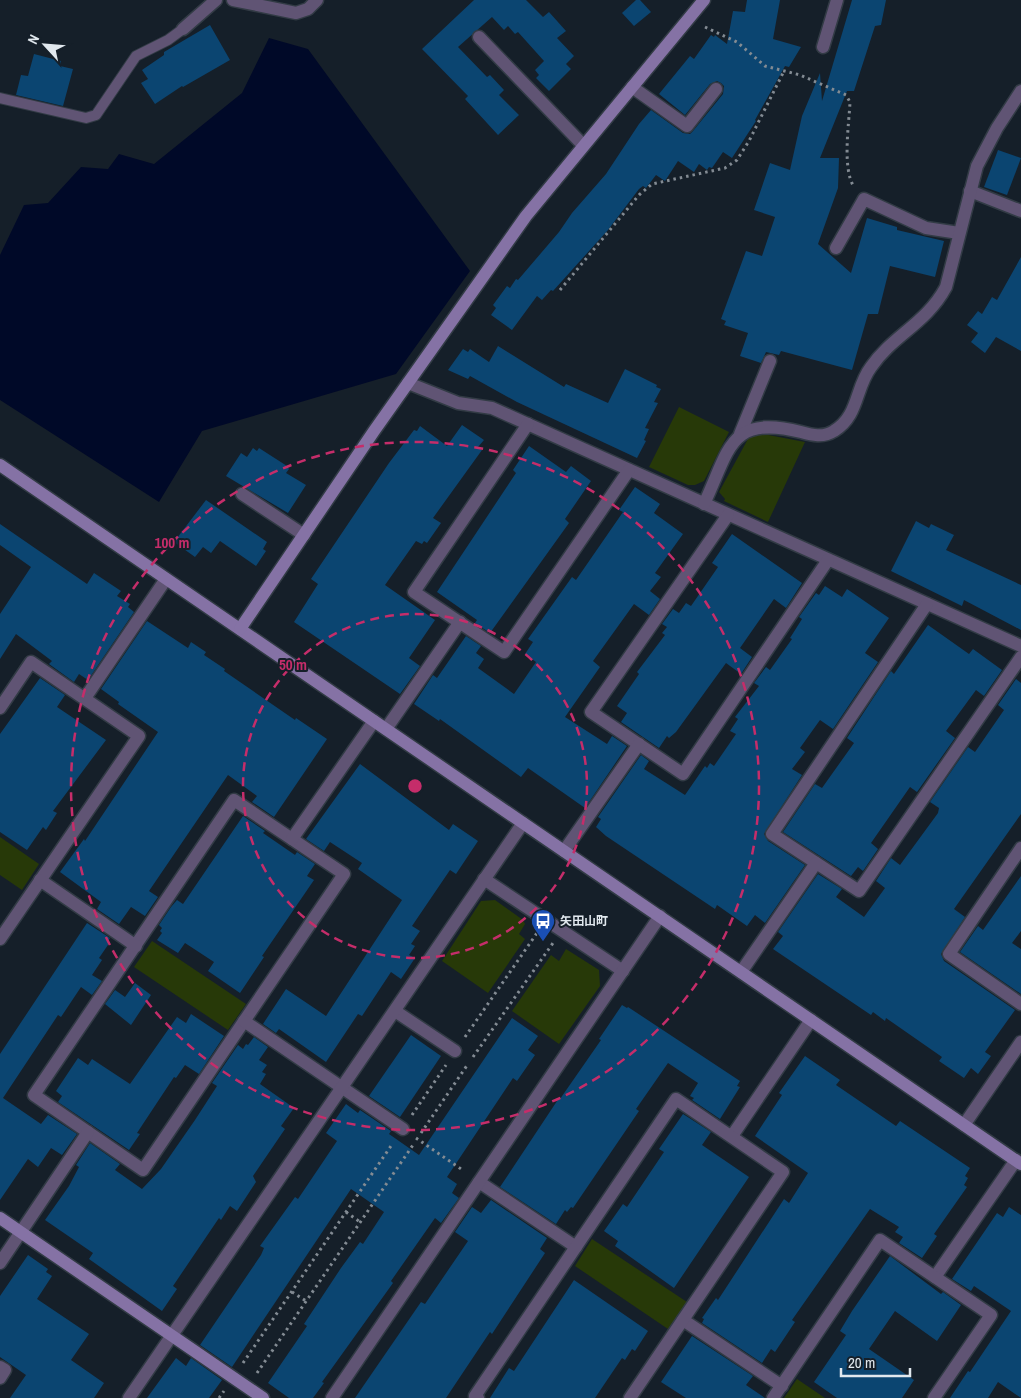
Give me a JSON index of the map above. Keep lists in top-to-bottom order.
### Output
{
  "places": {
    "bus stop": ["矢田山町"]
  },
  "scale_bar": "20 m",
  "north": "top left",
  "rings": ["100 m", "50 m"]
}
